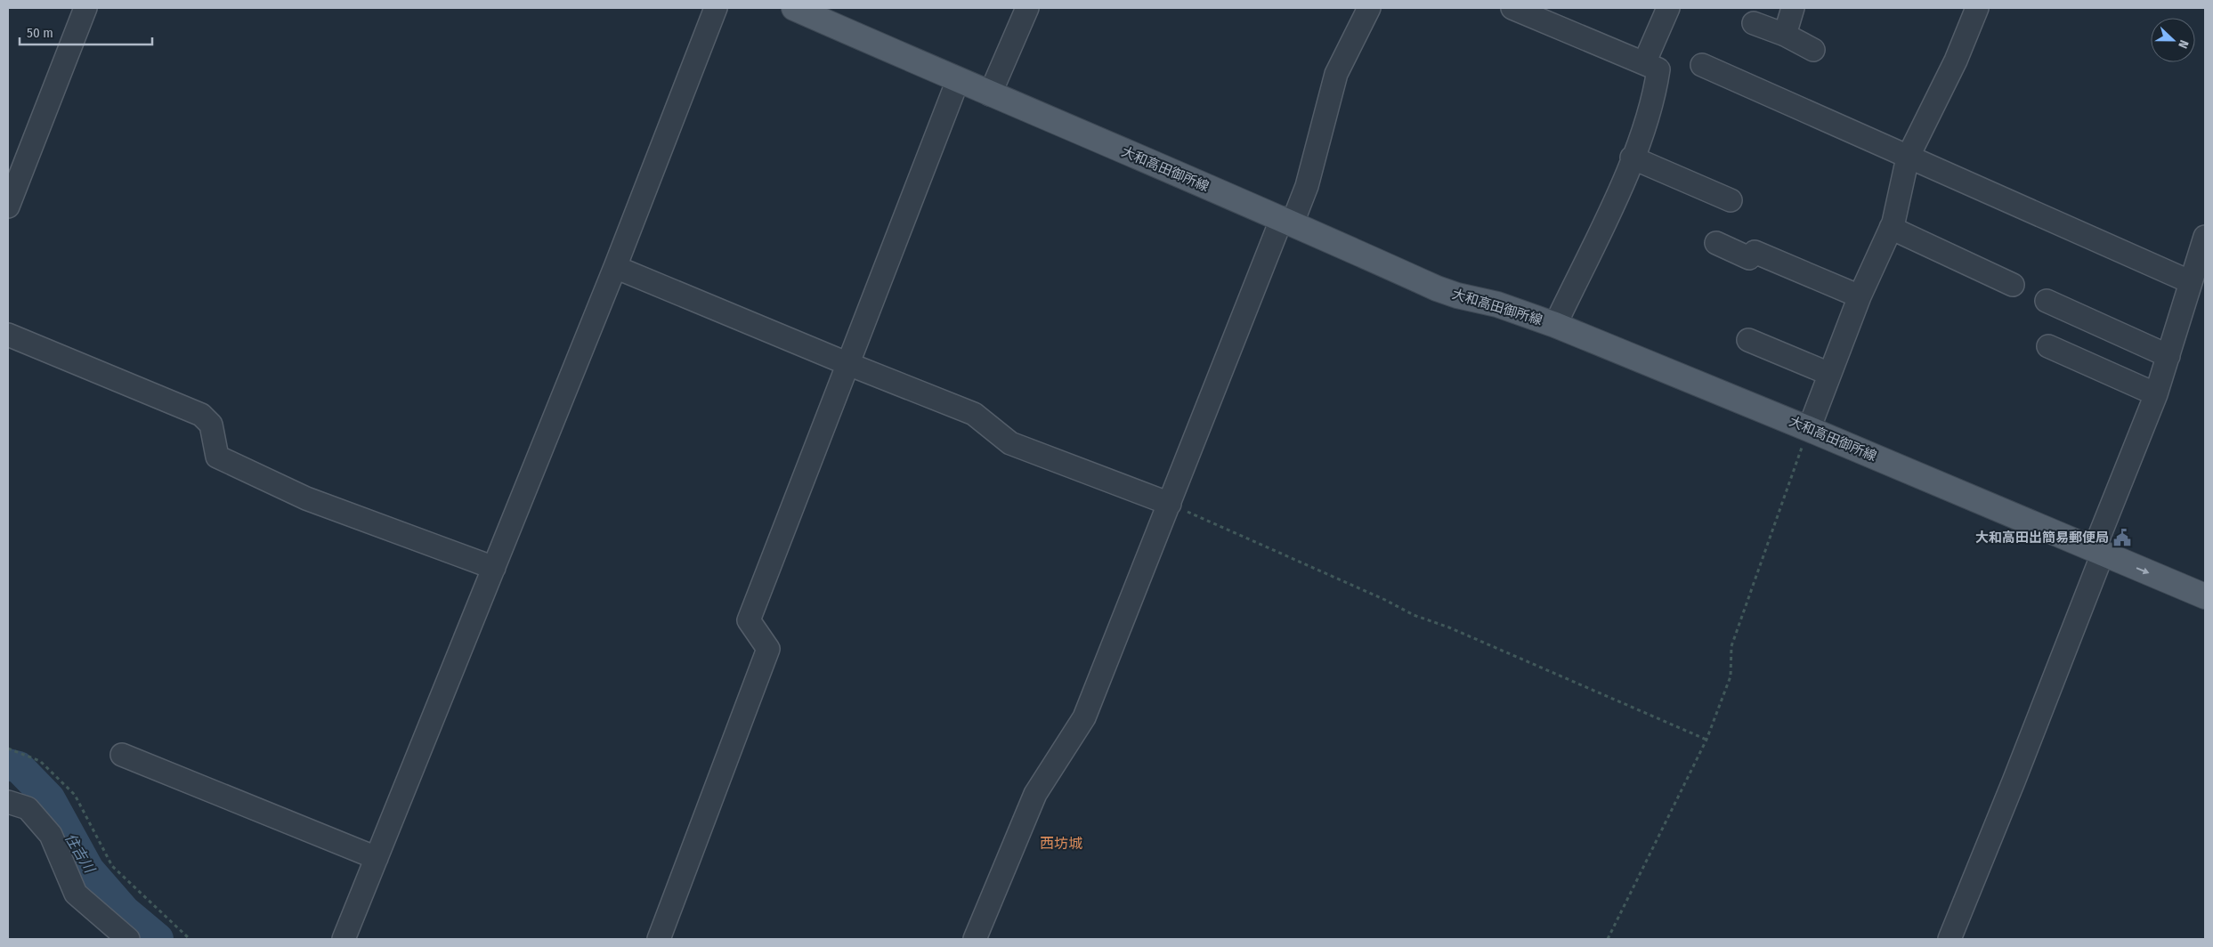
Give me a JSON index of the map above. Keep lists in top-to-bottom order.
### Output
{
  "streets": {
    "main road": ["大和高田御所線"]
  },
  "districts": ["西坊城"],
  "water": ["住吉川"],
  "places": {
    "public building": ["大和高田出簡易郵便局"]
  },
  "scale_bar": "50 m",
  "north": "right"
}
